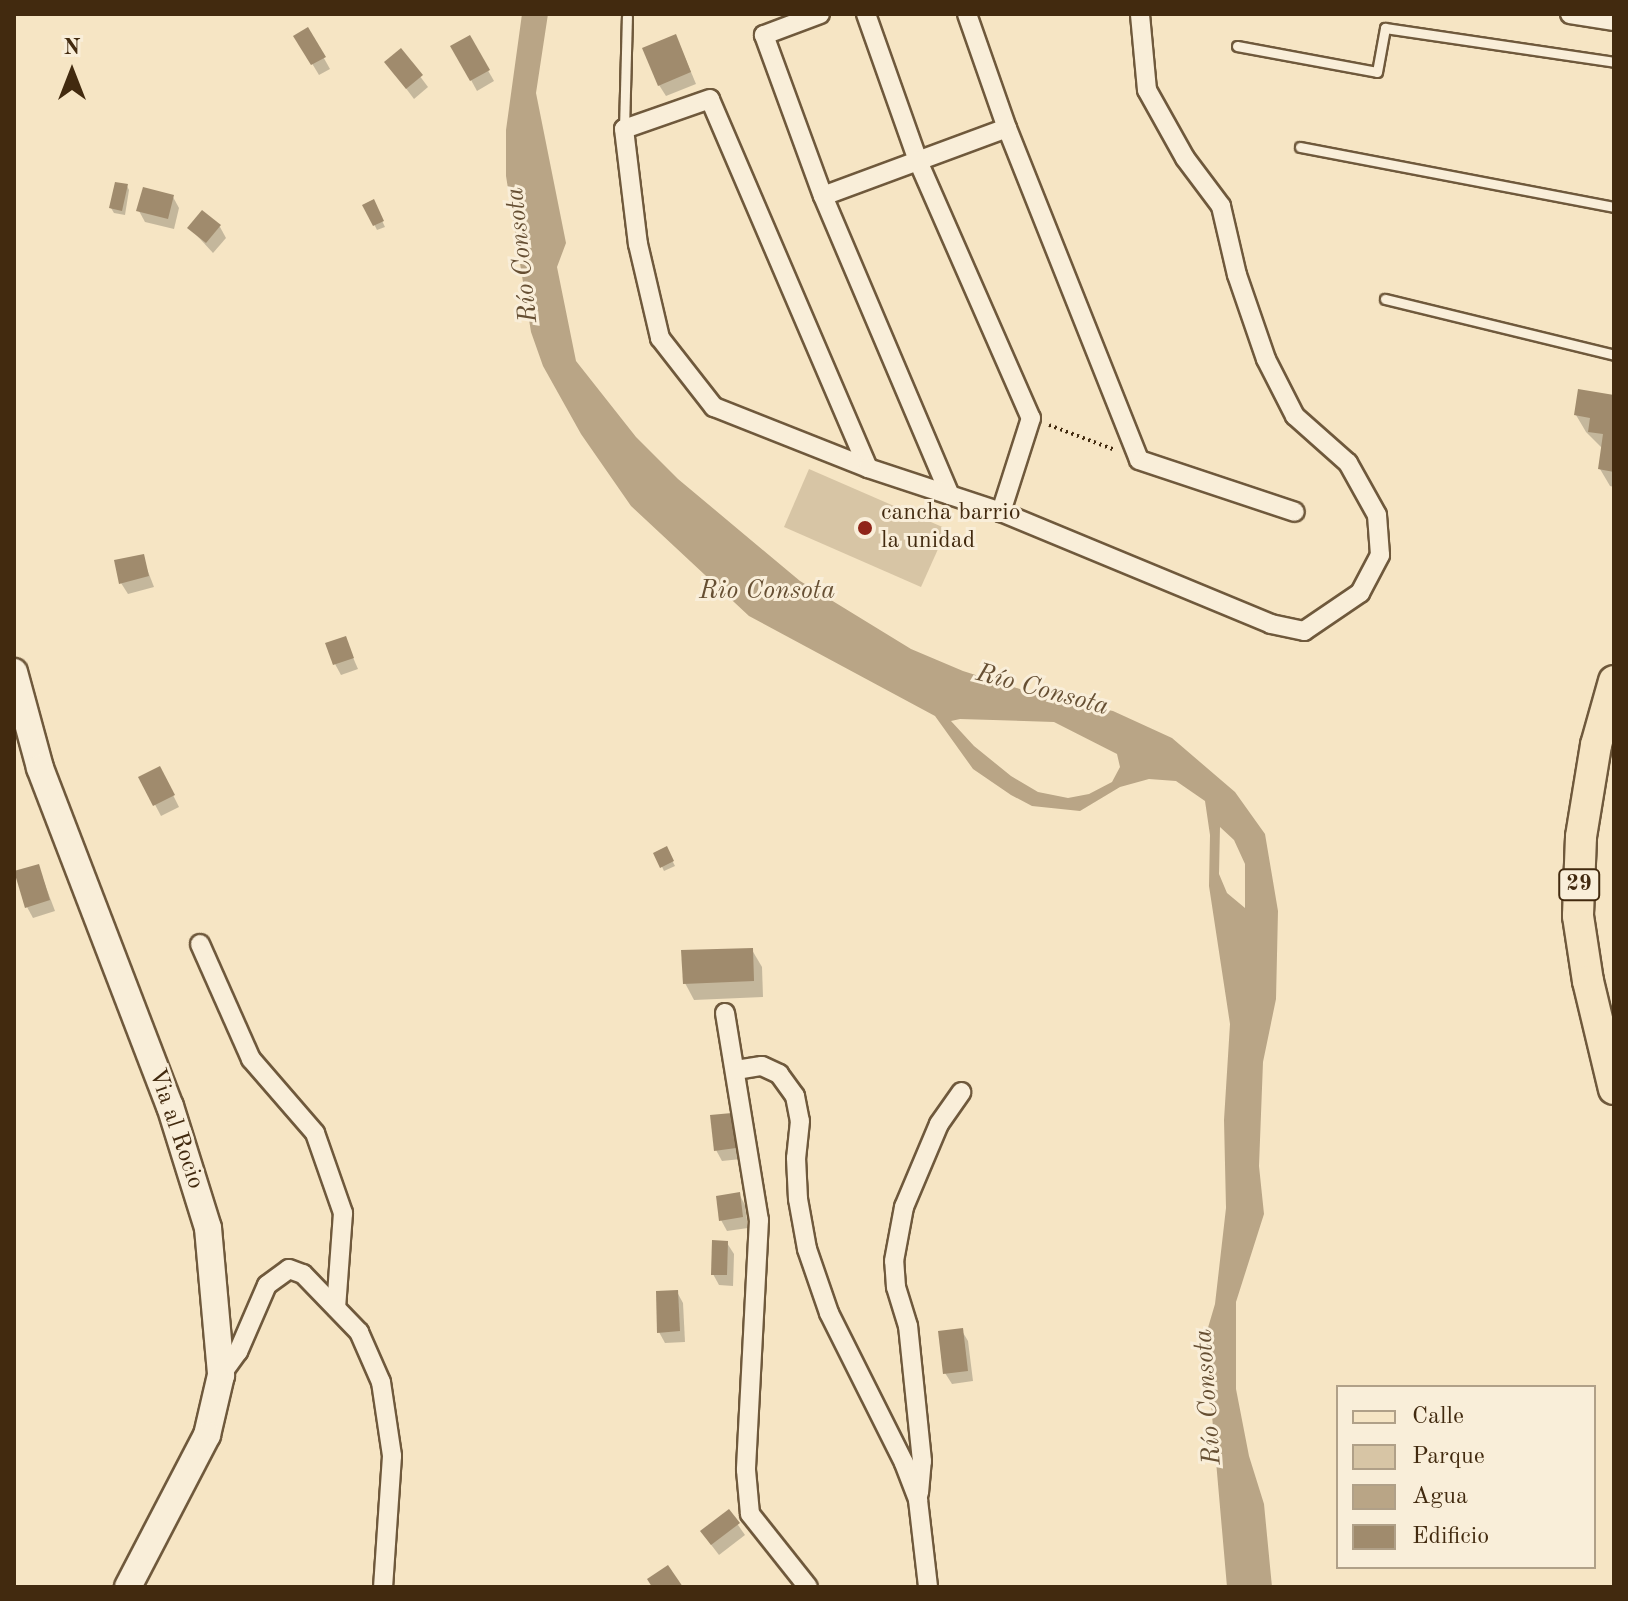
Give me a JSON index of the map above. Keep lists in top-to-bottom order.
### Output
{
  "streets": {
    "main road": ["29", "Via al Rocio"]
  },
  "water": ["Río Consota", "Rio Consota"],
  "places": ["cancha barrio la unidad"],
  "legend": [
    "Calle",
    "Parque",
    "Agua",
    "Edificio"
  ],
  "north": "top"
}
